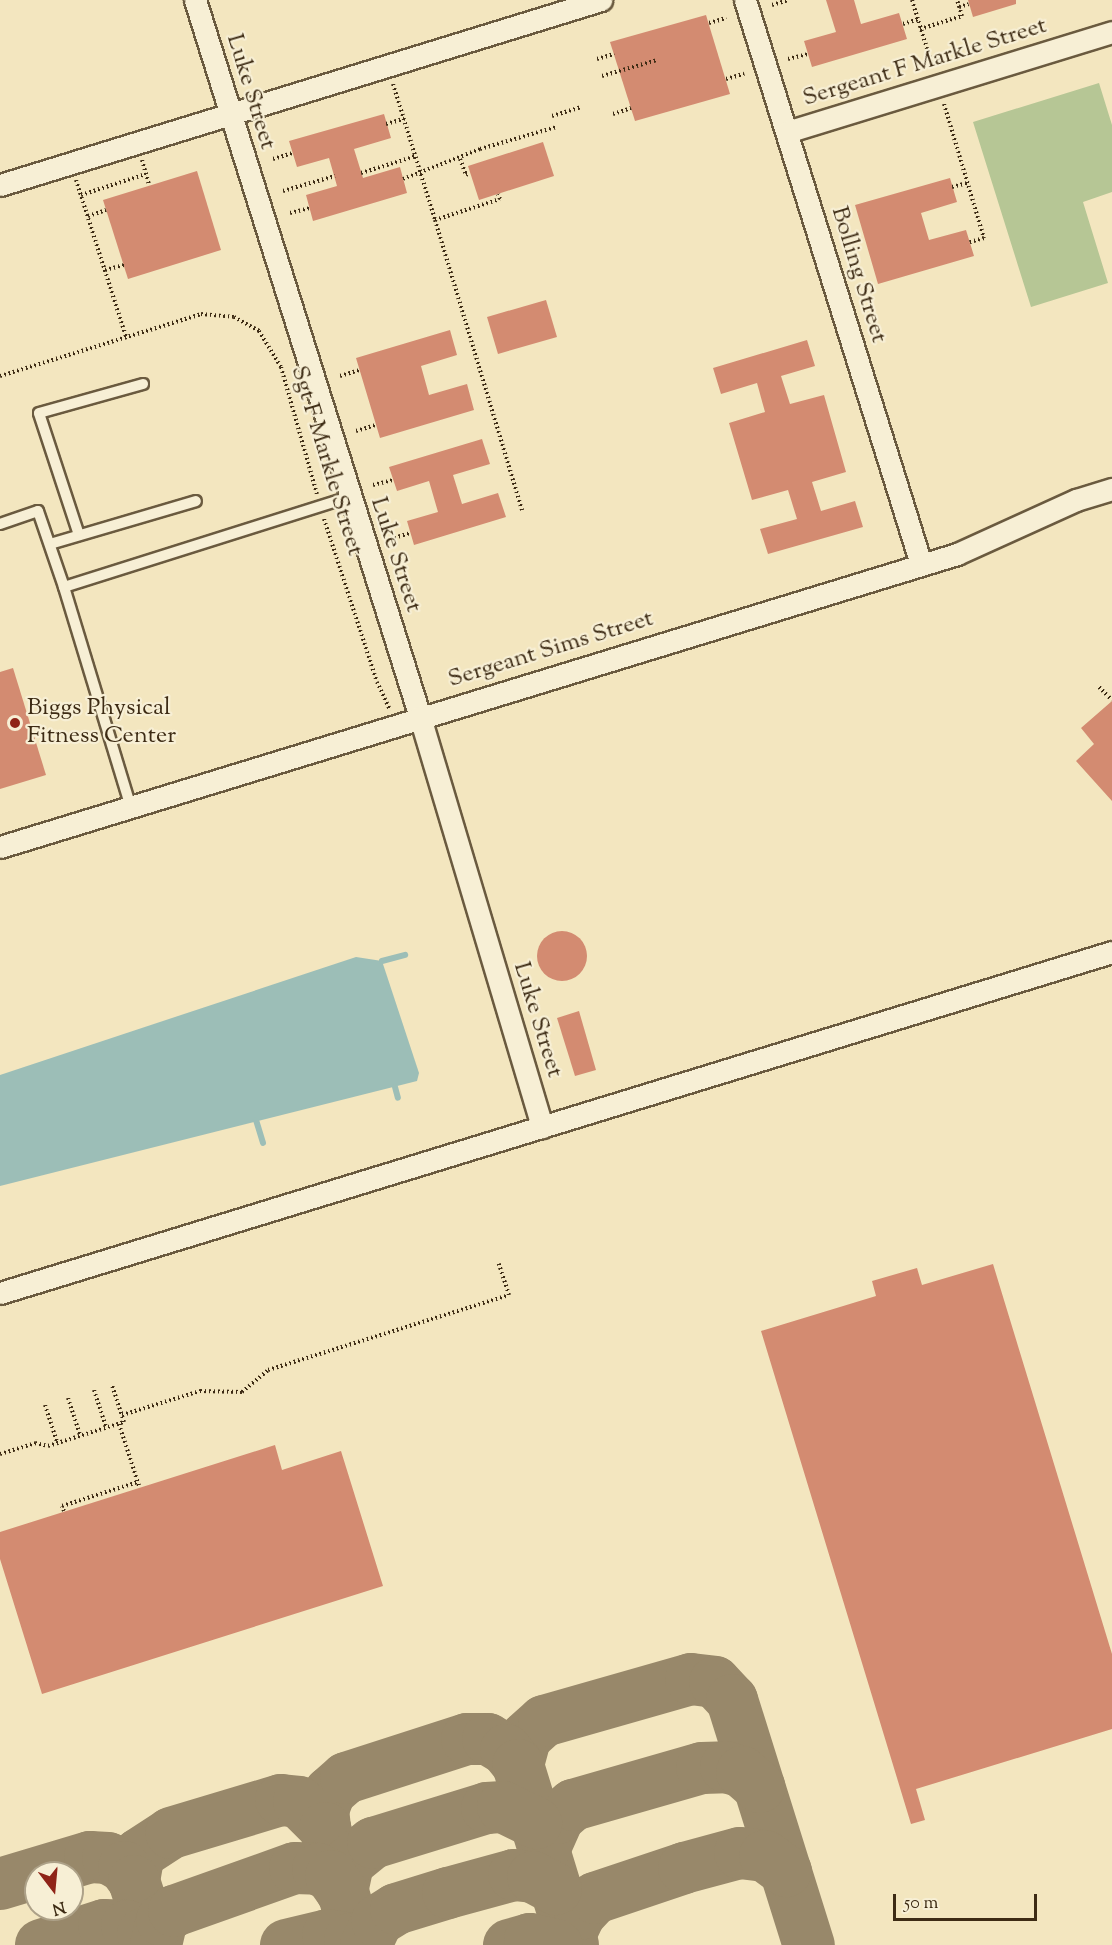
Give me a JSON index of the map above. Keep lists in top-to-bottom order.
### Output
{
  "streets": {
    "street": [
      "Sergeant F Markle Street",
      "Luke Street",
      "Bolling Street",
      "Sergeant Sims Street"
    ],
    "path": ["Sgt F Markle Street"]
  },
  "crossings": [
    ["Sergeant F Markle Street", "Bolling Street"],
    ["Luke Street", "Sergeant Sims Street"],
    ["Bolling Street", "Sergeant Sims Street"],
    ["Sgt F Markle Street", "Sergeant Sims Street"]
  ],
  "places": ["Biggs Physical Fitness Center"],
  "scale_bar": "50 m",
  "north": "bottom"
}
